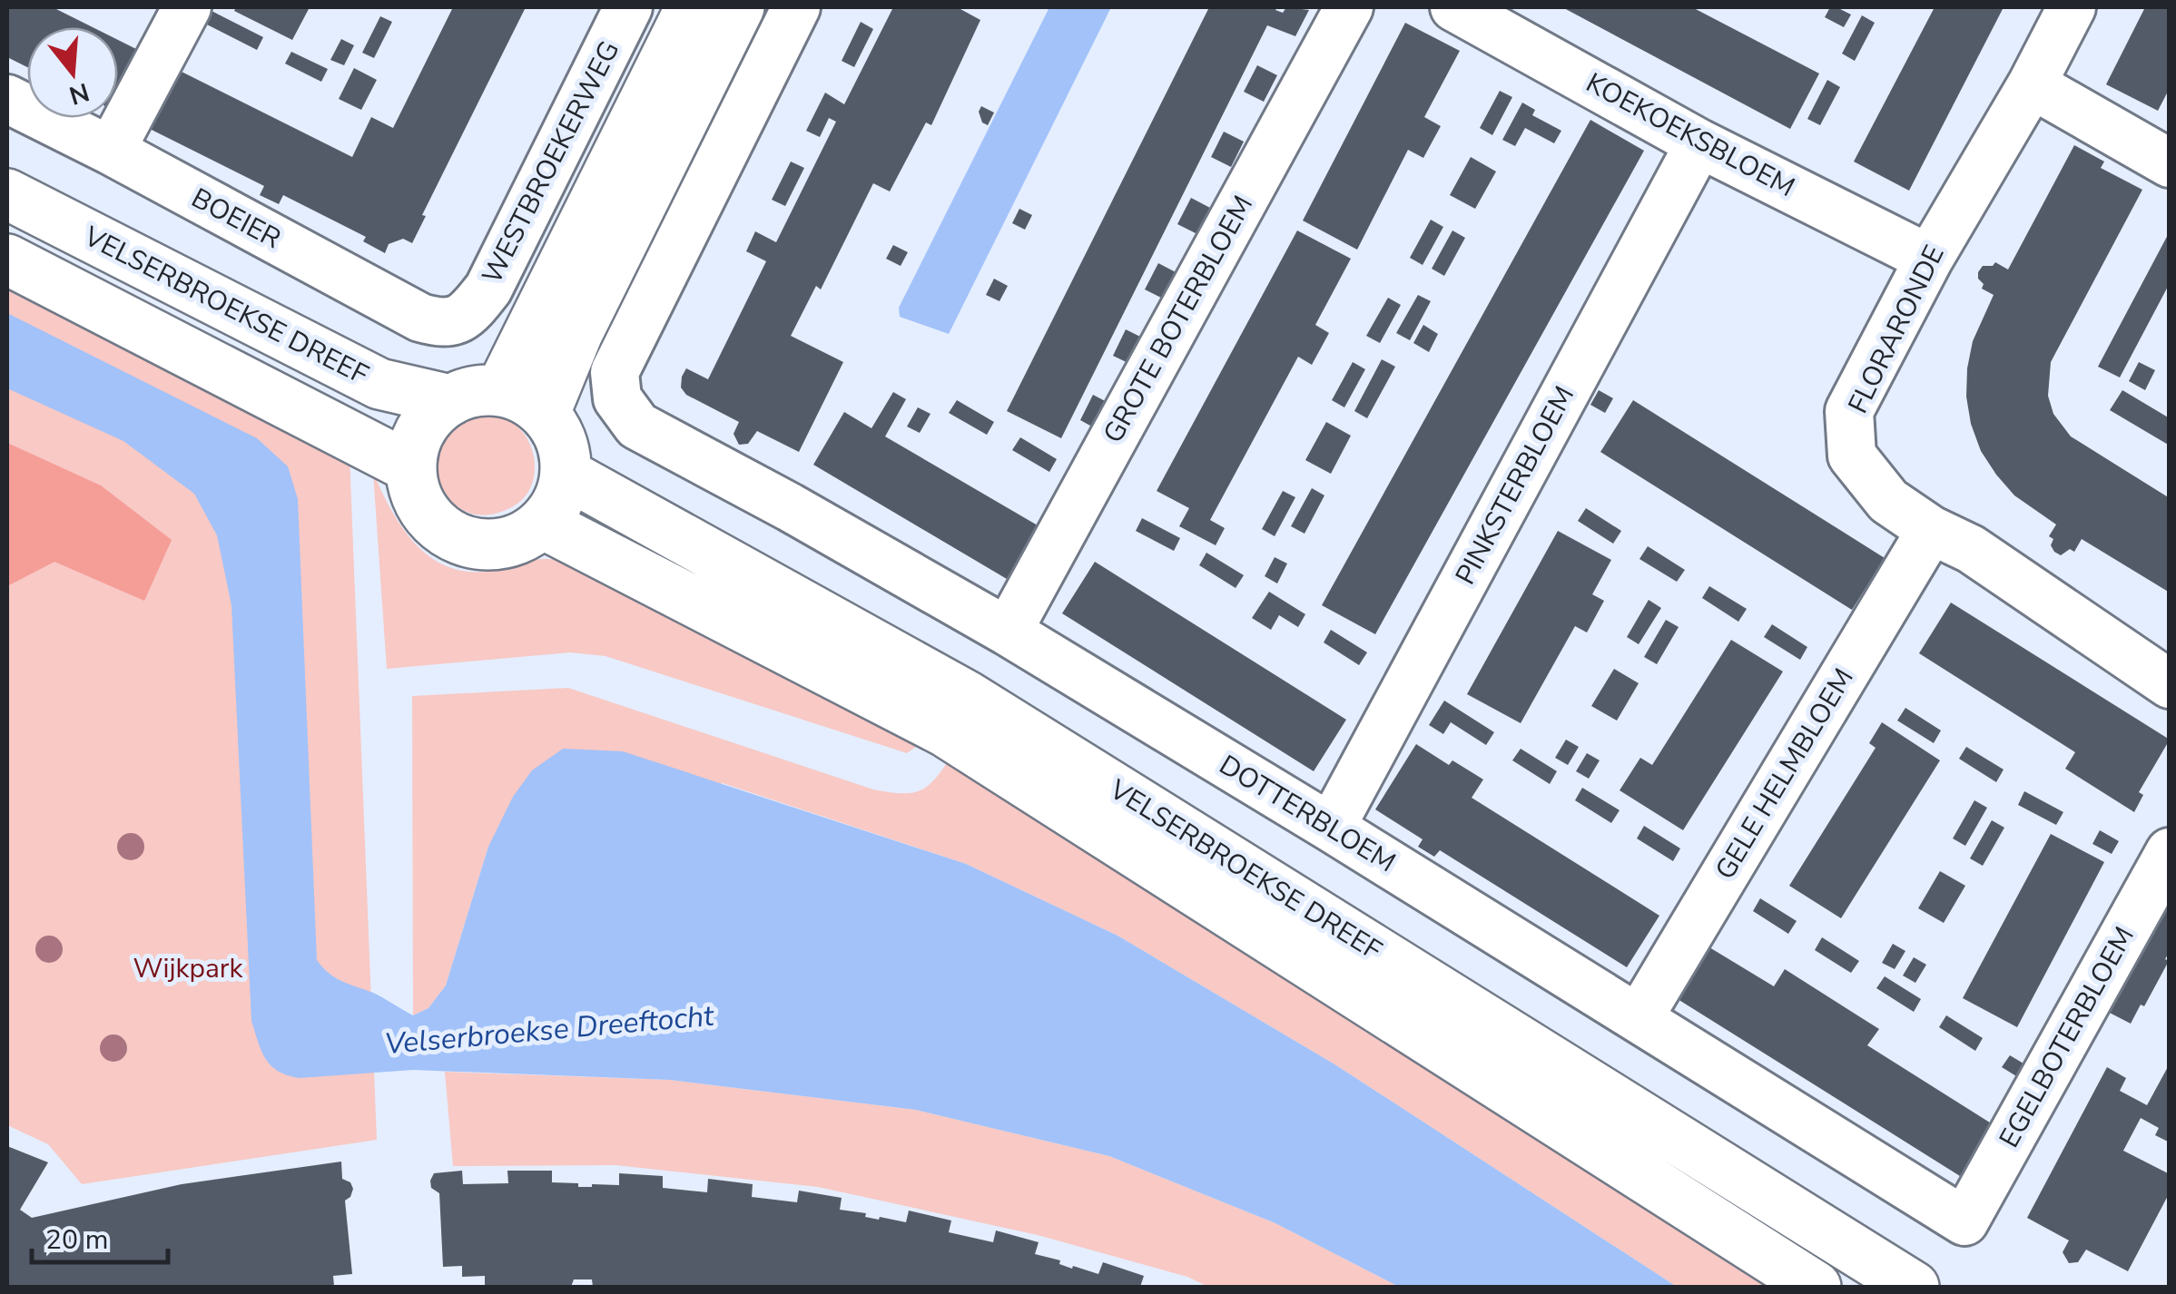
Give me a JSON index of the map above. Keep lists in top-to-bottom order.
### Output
{
  "streets": {
    "main road": ["WESTBROEKERWEG", "VELSERBROEKSE DREEF"],
    "street": [
      "KOEKOEKSBLOEM",
      "BOEIER",
      "GROTE BOTERBLOEM",
      "FLORARONDE",
      "PINKSTERBLOEM",
      "GELE HELMBLOEM",
      "DOTTERBLOEM",
      "EGELBOTERBLOEM"
    ]
  },
  "crossings": [
    ["KOEKOEKSBLOEM", "FLORARONDE"],
    ["KOEKOEKSBLOEM", "PINKSTERBLOEM"],
    ["WESTBROEKERWEG", "BOEIER"],
    ["WESTBROEKERWEG", "VELSERBROEKSE DREEF"],
    ["GROTE BOTERBLOEM", "DOTTERBLOEM"],
    ["FLORARONDE", "GELE HELMBLOEM"],
    ["PINKSTERBLOEM", "DOTTERBLOEM"],
    ["GELE HELMBLOEM", "DOTTERBLOEM"],
    ["DOTTERBLOEM", "EGELBOTERBLOEM"]
  ],
  "water": ["Velserbroekse Dreeftocht"],
  "parks": ["Wijkpark"],
  "scale_bar": "20 m",
  "north": "bottom"
}
